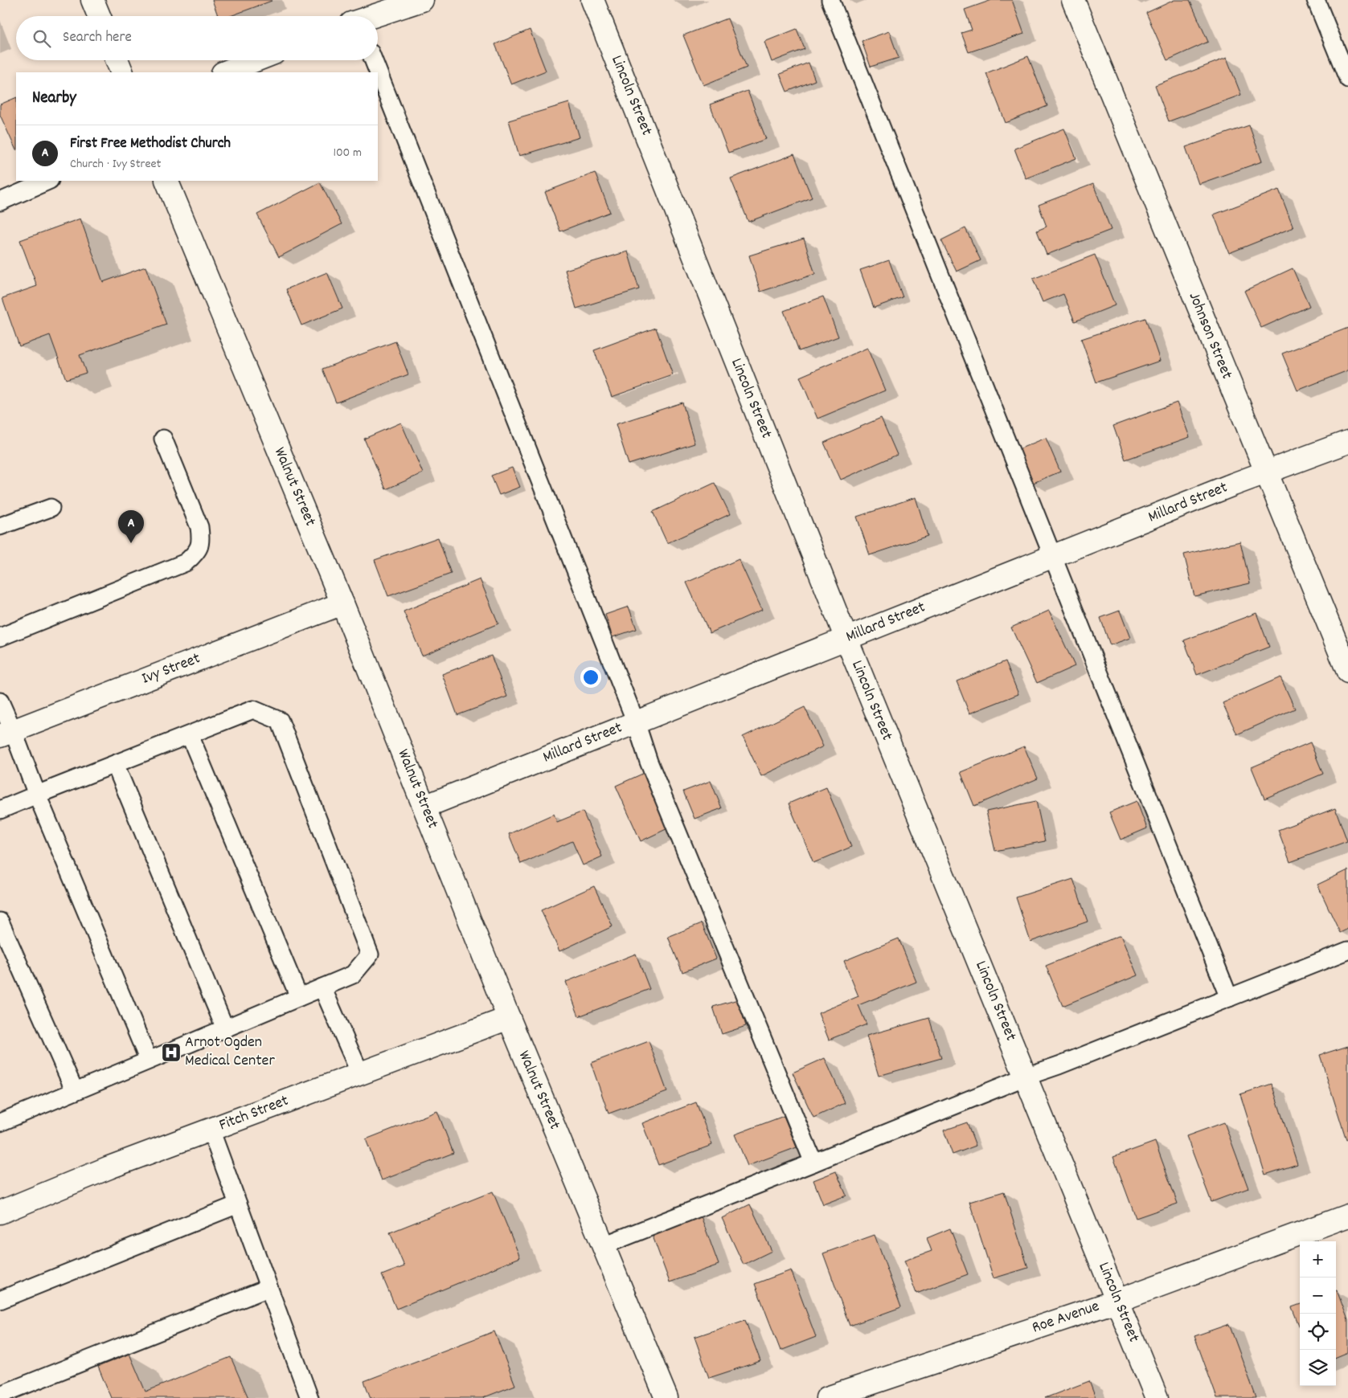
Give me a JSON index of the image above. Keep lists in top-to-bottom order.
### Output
{
  "streets": {
    "street": [
      "Lincoln Street",
      "Johnson Street",
      "Walnut Street",
      "Millard Street",
      "Ivy Street",
      "Fitch Street",
      "Roe Avenue"
    ]
  },
  "crossings": [
    ["Lincoln Street", "Millard Street"],
    ["Lincoln Street", "Roe Avenue"],
    ["Johnson Street", "Millard Street"],
    ["Walnut Street", "Millard Street"],
    ["Walnut Street", "Ivy Street"],
    ["Walnut Street", "Fitch Street"]
  ],
  "places": {
    "hospital": ["Arnot Ogden Medical Center"]
  },
  "page": {
    "search": "Search here",
    "heading": "Nearby",
    "list": [
      {
        "mark": "A",
        "name": "First Free Methodist Church",
        "note": "Church · Ivy Street",
        "value": "100 m"
      }
    ],
    "pins": "A",
    "map_buttons": ["+", "−"]
  }
}
